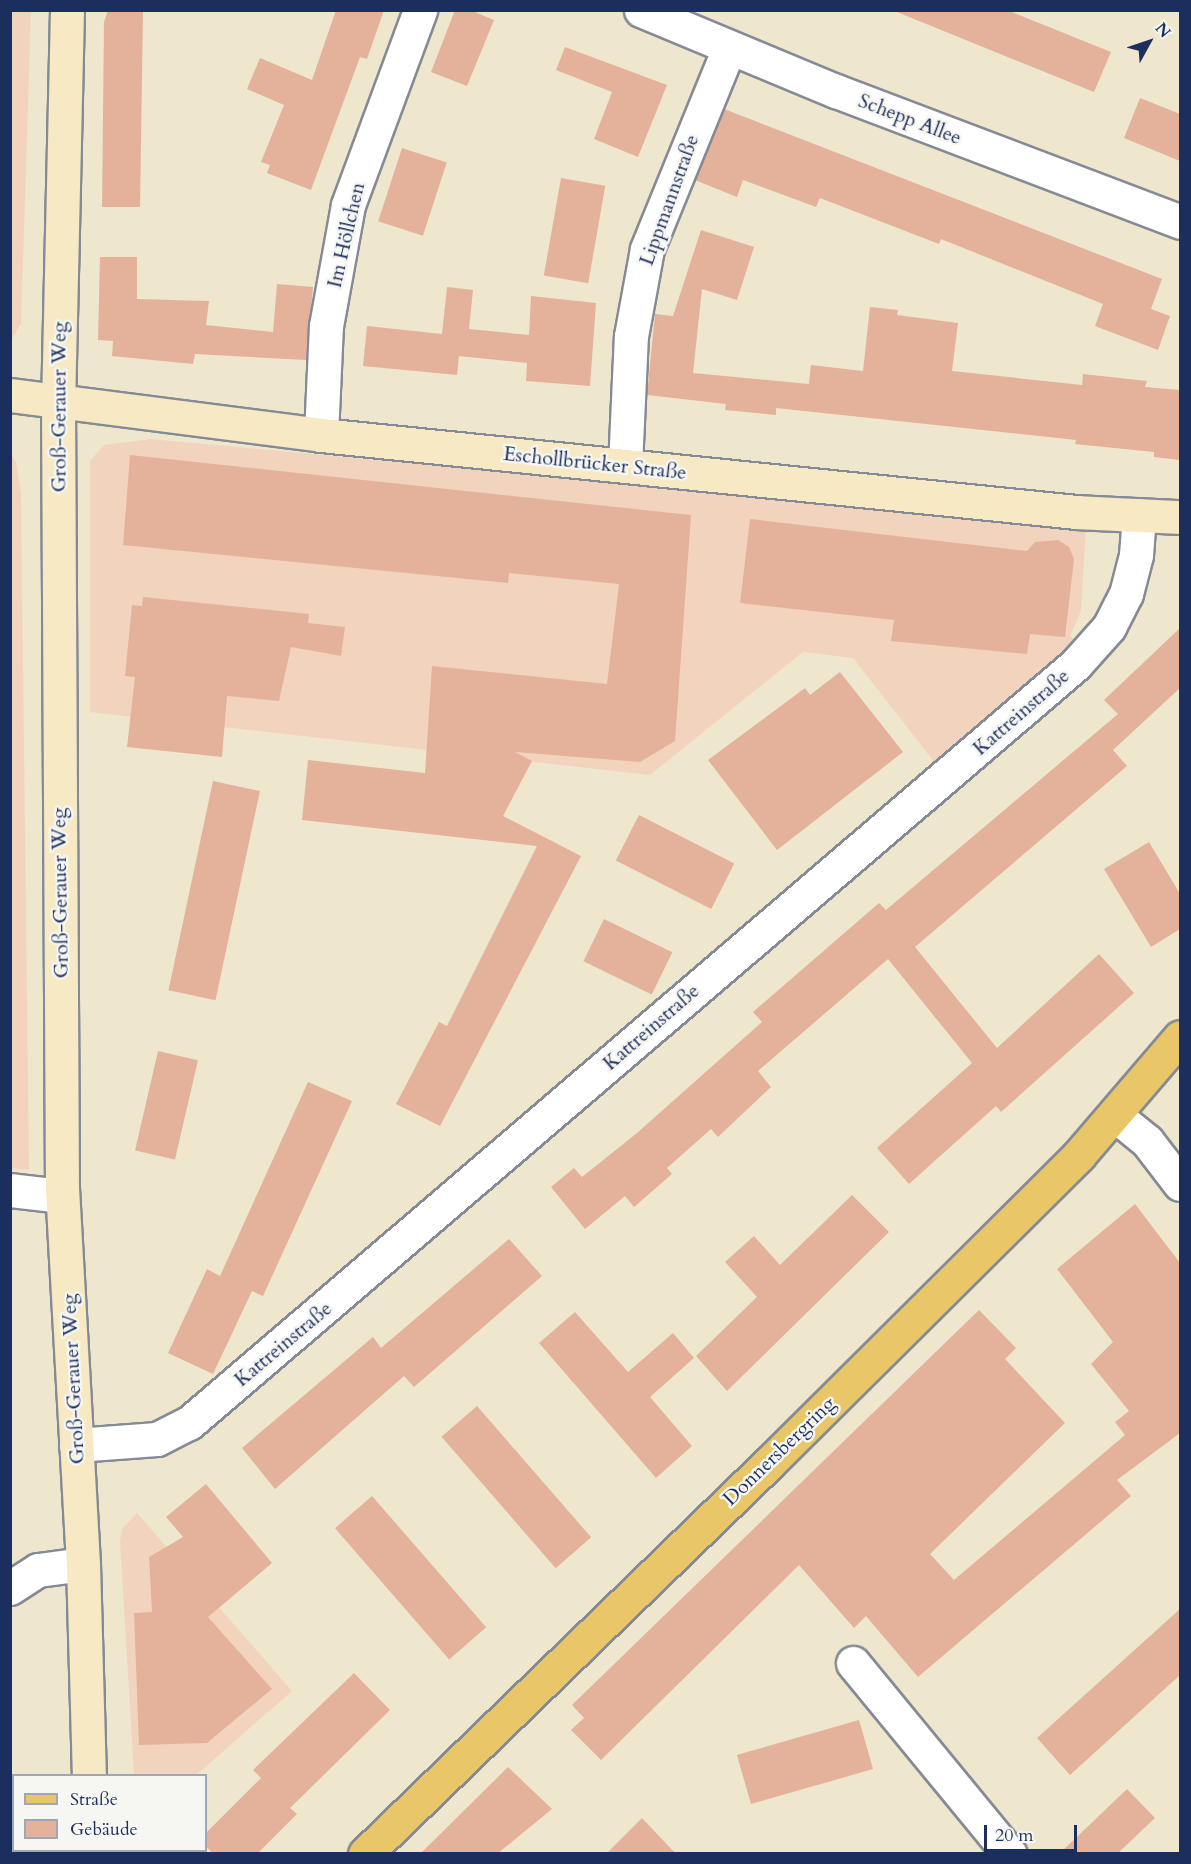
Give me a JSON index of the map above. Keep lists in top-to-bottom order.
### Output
{
  "streets": {
    "main road": ["Groß-Gerauer Weg", "Eschollbrücker Straße", "Donnersbergring"],
    "street": [
      "Schepp Allee",
      "Lippmannstraße",
      "Im Höllchen",
      "Kattreinstraße"
    ]
  },
  "crossings": [
    ["Schepp Allee", "Lippmannstraße"],
    ["Lippmannstraße", "Eschollbrücker Straße"],
    ["Im Höllchen", "Eschollbrücker Straße"],
    ["Groß-Gerauer Weg", "Eschollbrücker Straße"],
    ["Groß-Gerauer Weg", "Kattreinstraße"],
    ["Eschollbrücker Straße", "Kattreinstraße"]
  ],
  "legend": ["Straße", "Gebäude"],
  "scale_bar": "20 m",
  "north": "top right"
}
